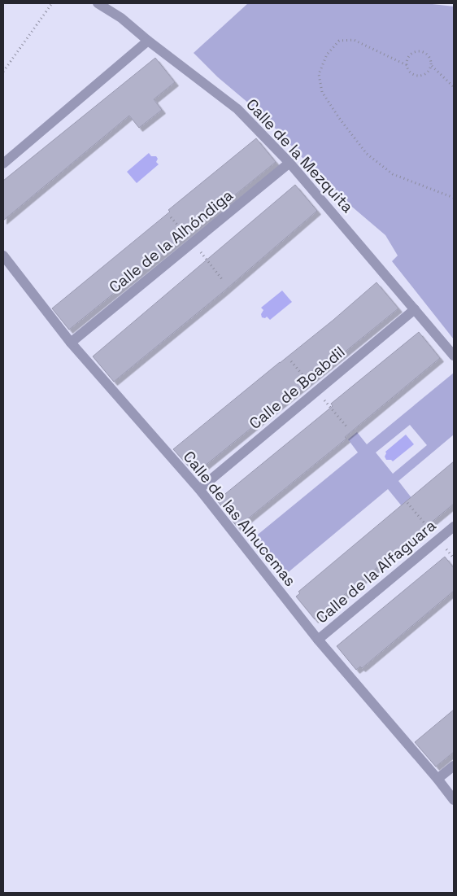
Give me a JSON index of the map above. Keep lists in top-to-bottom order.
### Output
{
  "streets": {
    "street": [
      "Calle de la Mezquita",
      "Calle de la Alhóndiga",
      "Calle de Boabdil",
      "Calle de las Alhucemas",
      "Calle de la Alfaguara"
    ]
  },
  "crossings": [
    ["Calle de la Mezquita", "Calle de la Alhóndiga"],
    ["Calle de la Mezquita", "Calle de Boabdil"],
    ["Calle de la Alhóndiga", "Calle de las Alhucemas"],
    ["Calle de Boabdil", "Calle de las Alhucemas"],
    ["Calle de las Alhucemas", "Calle de la Alfaguara"]
  ]
}
